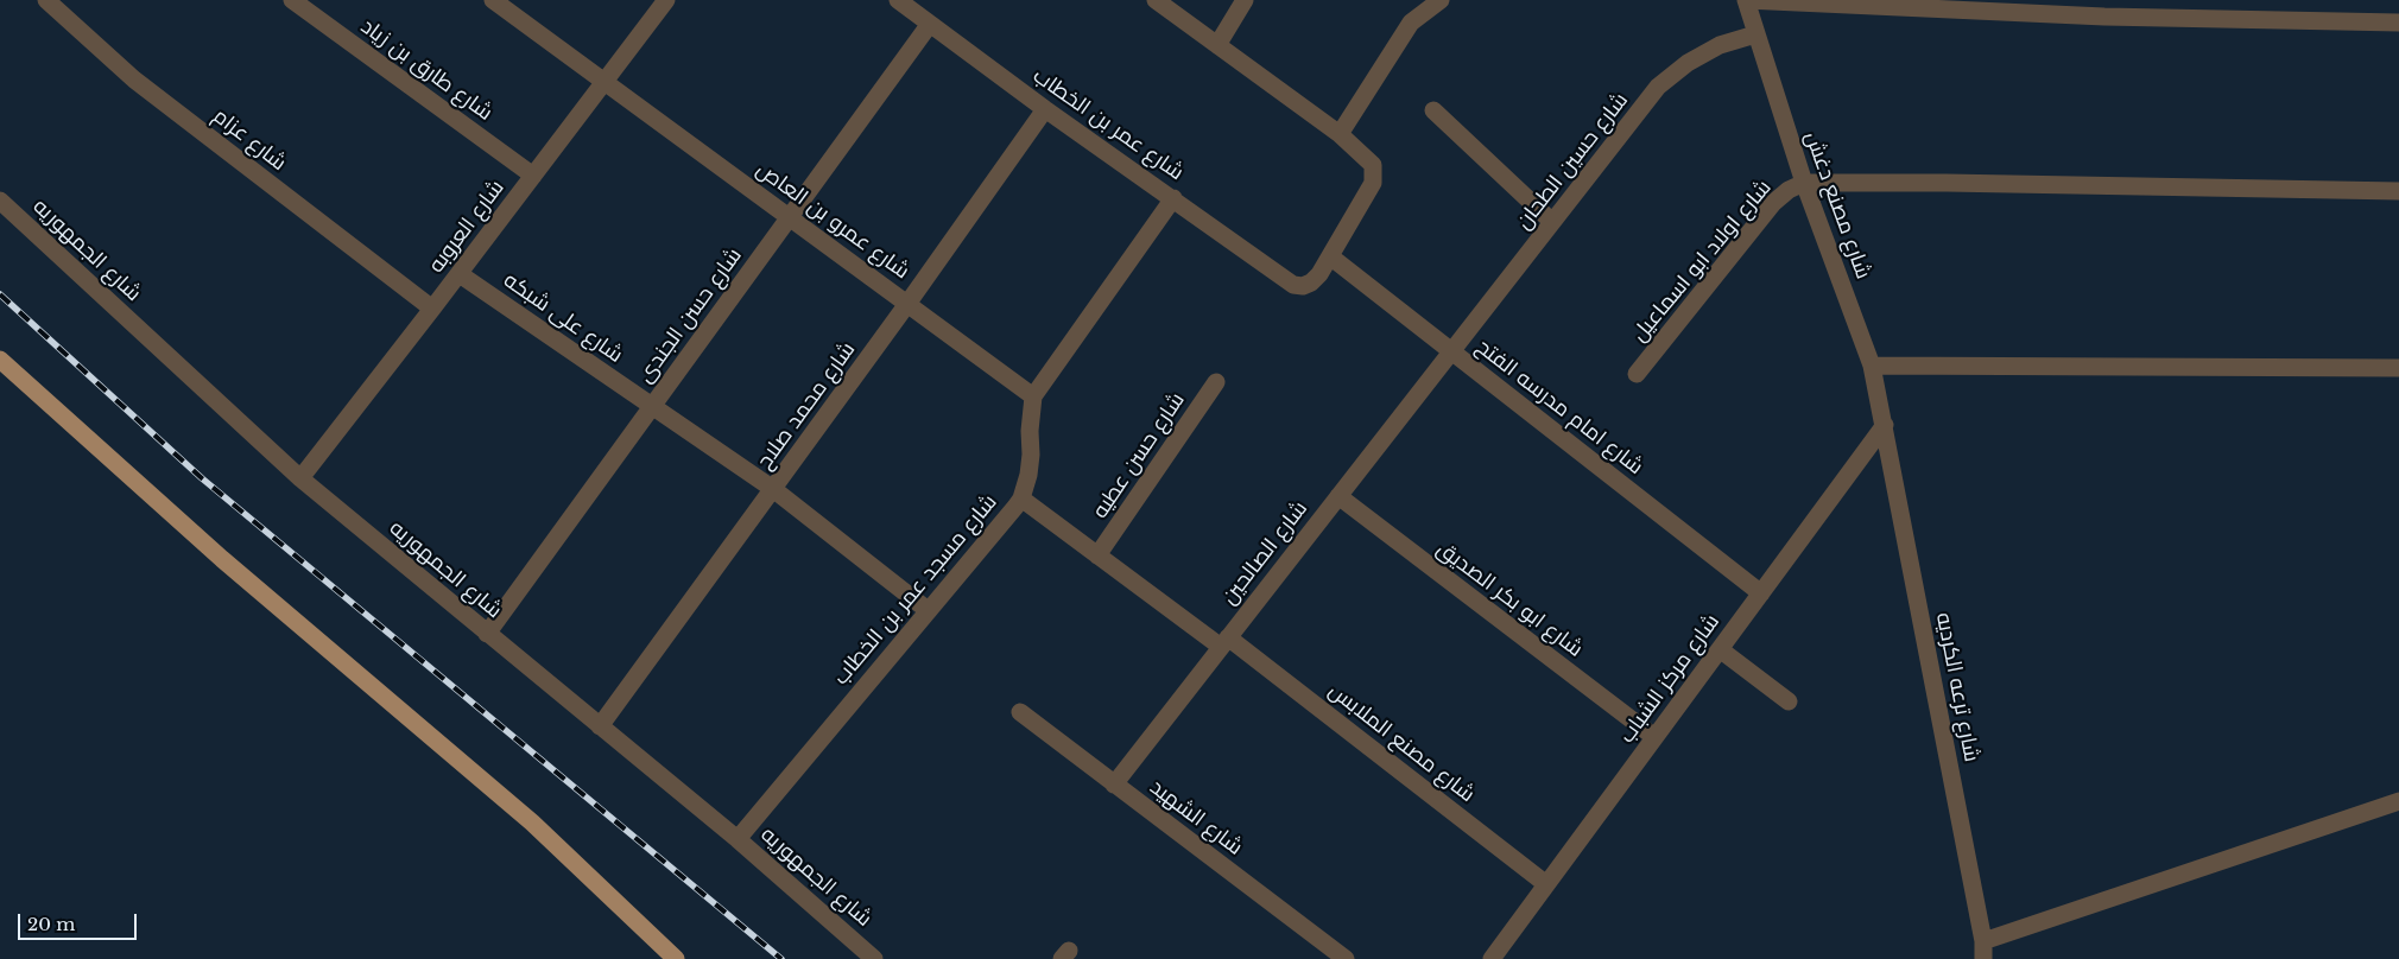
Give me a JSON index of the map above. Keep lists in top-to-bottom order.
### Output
{
  "streets": {
    "street": [
      "شارع طارق بن زياد",
      "شارع عمر بن الخطاب",
      "شارع عزام",
      "شارع حسين الطحان",
      "شارع مصنع دغش",
      "شارع عمرو بن العاص",
      "شارع العروبه",
      "شارع الجمهوريه",
      "شارع اولاد ابو اسماعيل",
      "شارع حسن الجندى",
      "شارع على شبكه",
      "شارع محمد صلاح",
      "شارع امام مدرسه الفتح",
      "شارع حسن عطيه",
      "شارع الصالحين",
      "شارع مسجد عمر بن الخطاب",
      "شارع ابو بكر الصديق",
      "شارع مركز الشباب",
      "شارع ترعه الكرديه",
      "شارع مصنع الملابس",
      "شارع الشهيد"
    ]
  },
  "crossings": [
    ["شارع طارق بن زياد", "شارع العروبه"],
    ["شارع عمر بن الخطاب", "شارع حسن الجندى"],
    ["شارع عمر بن الخطاب", "شارع محمد صلاح"],
    ["شارع عمر بن الخطاب", "شارع امام مدرسه الفتح"],
    ["شارع عمر بن الخطاب", "شارع مسجد عمر بن الخطاب"],
    ["شارع عزام", "شارع العروبه"],
    ["شارع حسين الطحان", "شارع مصنع دغش"],
    ["شارع حسين الطحان", "شارع امام مدرسه الفتح"],
    ["شارع حسين الطحان", "شارع الصالحين"],
    ["شارع مصنع دغش", "شارع اولاد ابو اسماعيل"],
    ["شارع مصنع دغش", "شارع مركز الشباب"],
    ["شارع مصنع دغش", "شارع ترعه الكرديه"],
    ["شارع عمرو بن العاص", "شارع العروبه"],
    ["شارع عمرو بن العاص", "شارع حسن الجندى"],
    ["شارع عمرو بن العاص", "شارع محمد صلاح"],
    ["شارع عمرو بن العاص", "شارع مسجد عمر بن الخطاب"],
    ["شارع العروبه", "شارع الجمهوريه"],
    ["شارع العروبه", "شارع على شبكه"],
    ["شارع الجمهوريه", "شارع حسن الجندى"],
    ["شارع الجمهوريه", "شارع محمد صلاح"],
    ["شارع الجمهوريه", "شارع مسجد عمر بن الخطاب"],
    ["شارع حسن الجندى", "شارع على شبكه"],
    ["شارع على شبكه", "شارع محمد صلاح"],
    ["شارع على شبكه", "شارع مسجد عمر بن الخطاب"],
    ["شارع امام مدرسه الفتح", "شارع الصالحين"],
    ["شارع امام مدرسه الفتح", "شارع مركز الشباب"],
    ["شارع حسن عطيه", "شارع مصنع الملابس"],
    ["شارع الصالحين", "شارع ابو بكر الصديق"],
    ["شارع الصالحين", "شارع مصنع الملابس"],
    ["شارع الصالحين", "شارع الشهيد"],
    ["شارع مسجد عمر بن الخطاب", "شارع مصنع الملابس"],
    ["شارع ابو بكر الصديق", "شارع مركز الشباب"],
    ["شارع مركز الشباب", "شارع ترعه الكرديه"],
    ["شارع مركز الشباب", "شارع مصنع الملابس"]
  ],
  "scale_bar": "20 m"
}
